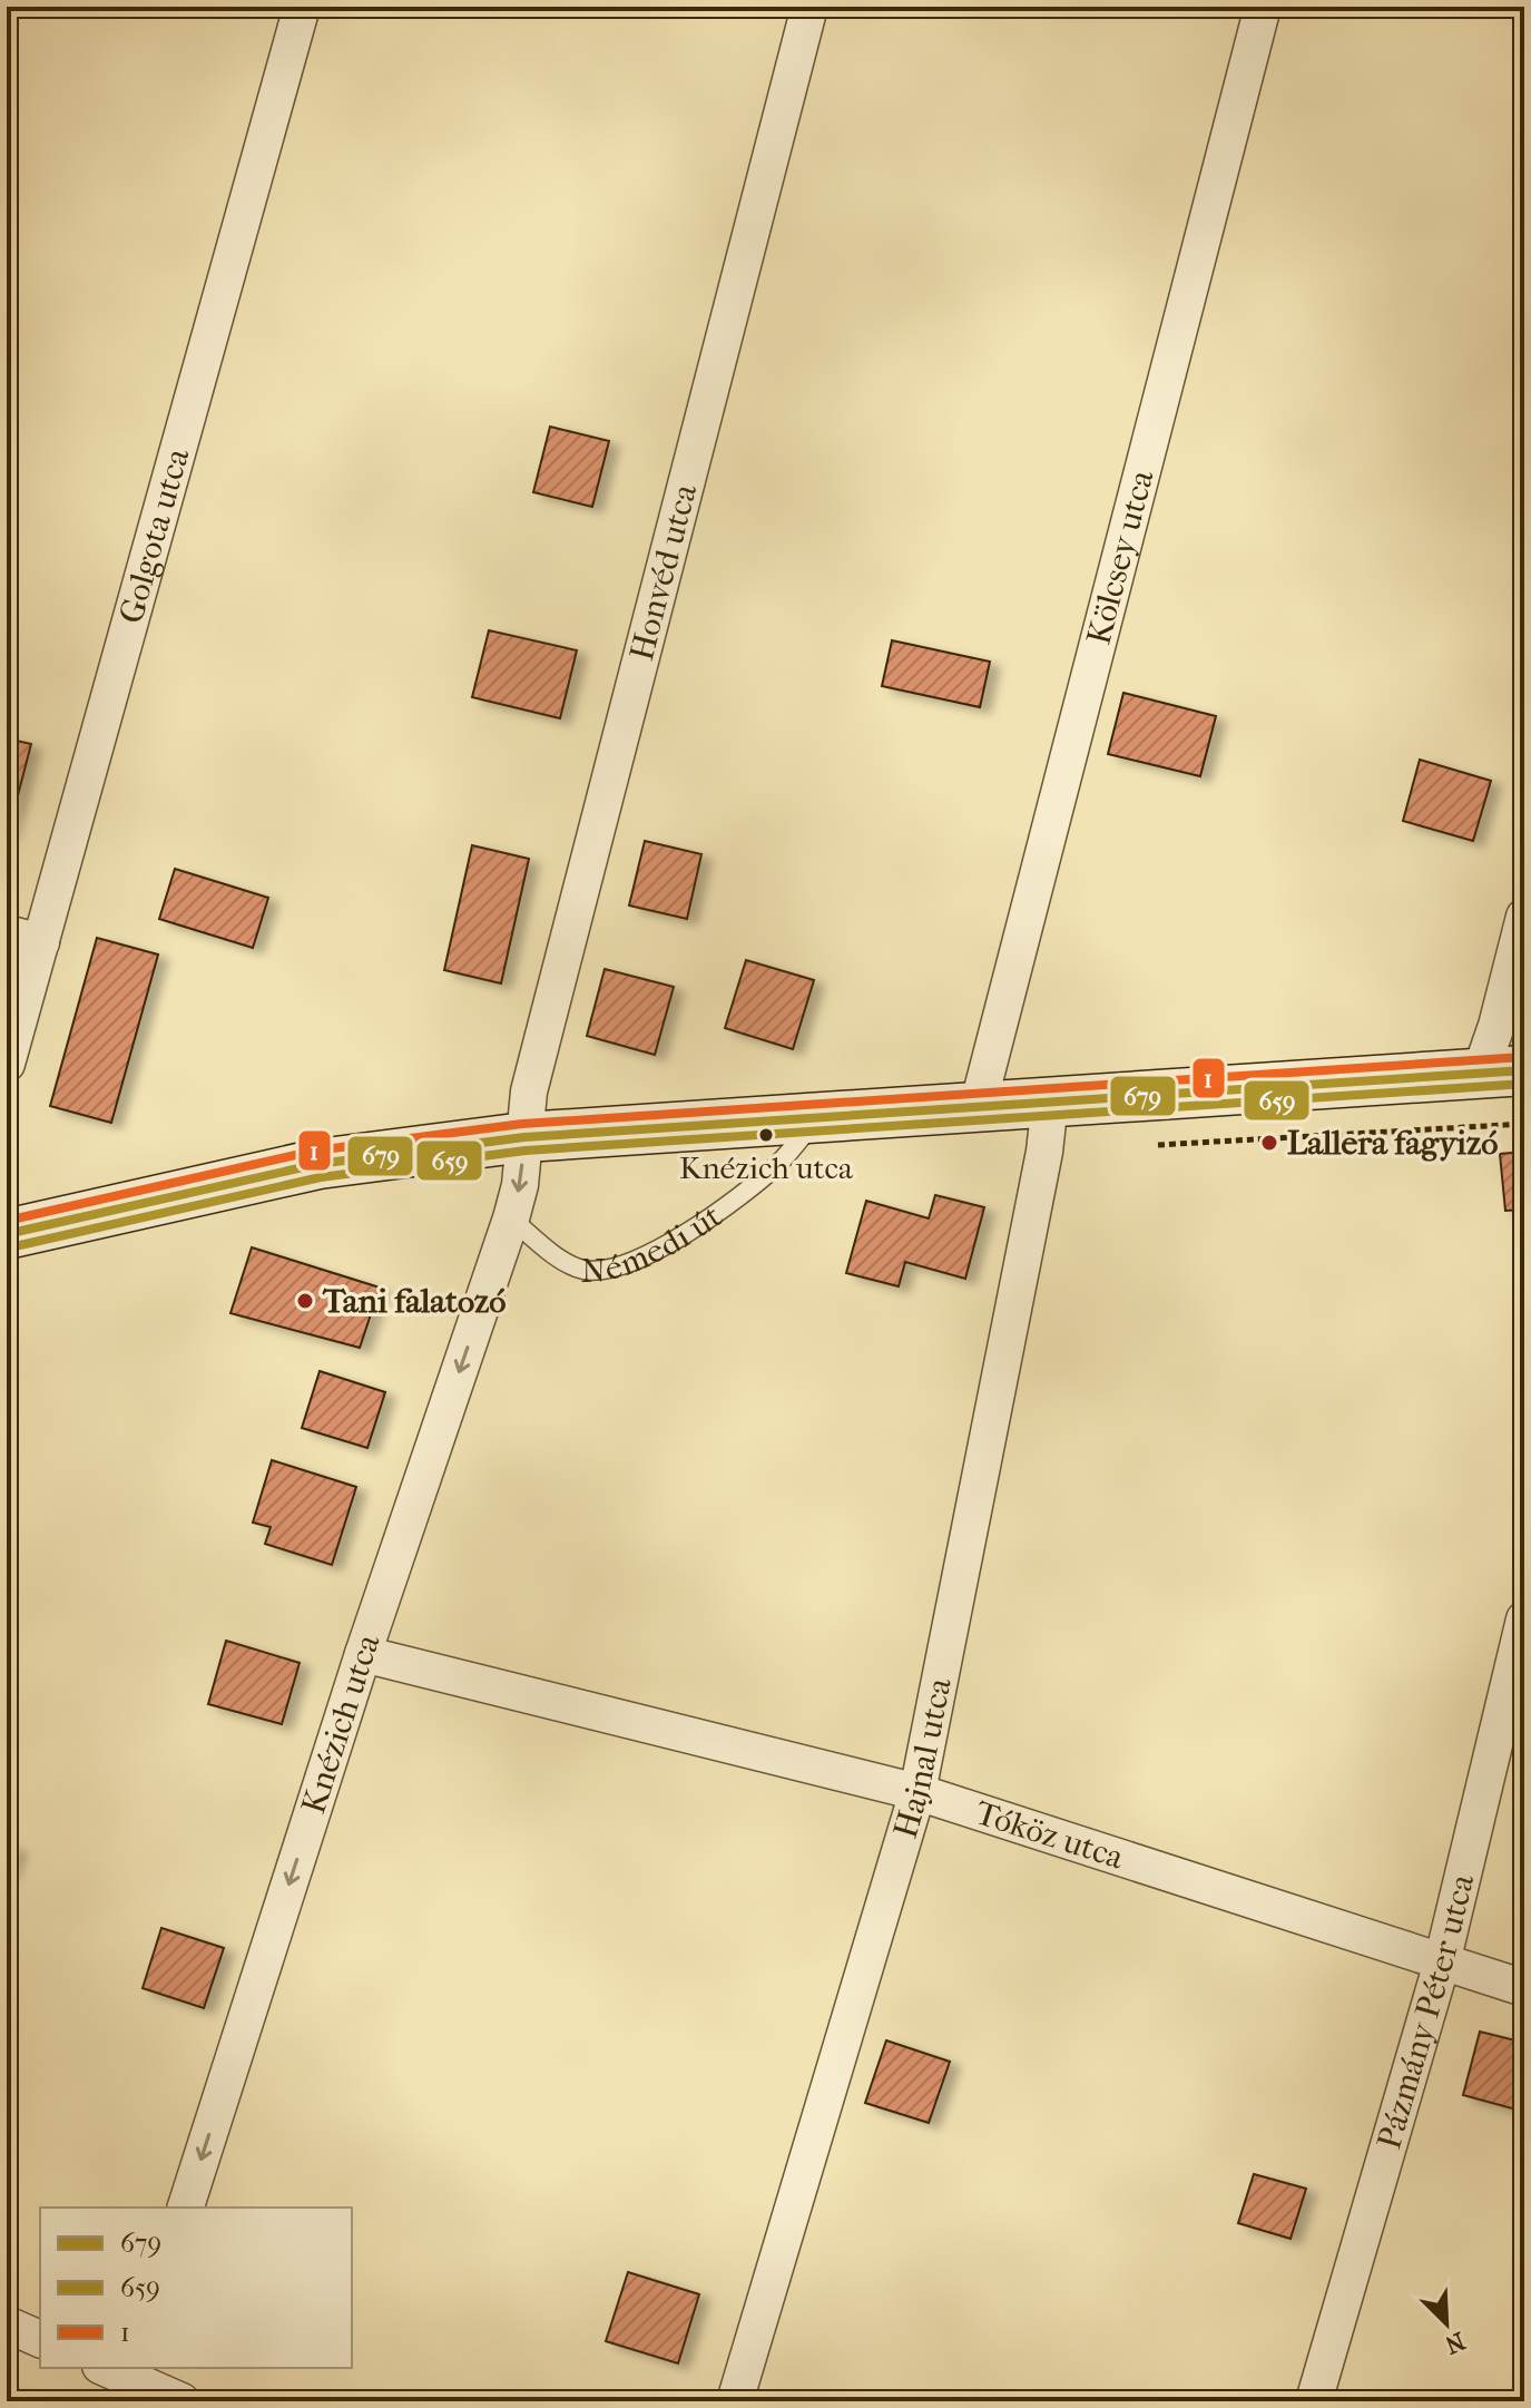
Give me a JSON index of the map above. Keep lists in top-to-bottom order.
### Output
{
  "streets": {
    "street": [
      "Golgota utca",
      "Kölcsey utca",
      "Honvéd utca",
      "Knézich utca",
      "Hajnal utca",
      "Tóköz utca",
      "Pázmány Péter utca"
    ],
    "lane": ["Némedi út"]
  },
  "crossings": [
    ["Honvéd utca", "Knézich utca"],
    ["Némedi út", "Knézich utca"],
    ["Knézich utca", "Tóköz utca"],
    ["Hajnal utca", "Tóköz utca"],
    ["Tóköz utca", "Pázmány Péter utca"]
  ],
  "one_way": ["Knézich utca"],
  "places": ["Knézich utca", "Lallera fagyizó", "Tani falatozó"],
  "lines": ["transit line 1", "transit line 679", "transit line 659"],
  "legend": ["679", "659", "1"],
  "north": "bottom right"
}
